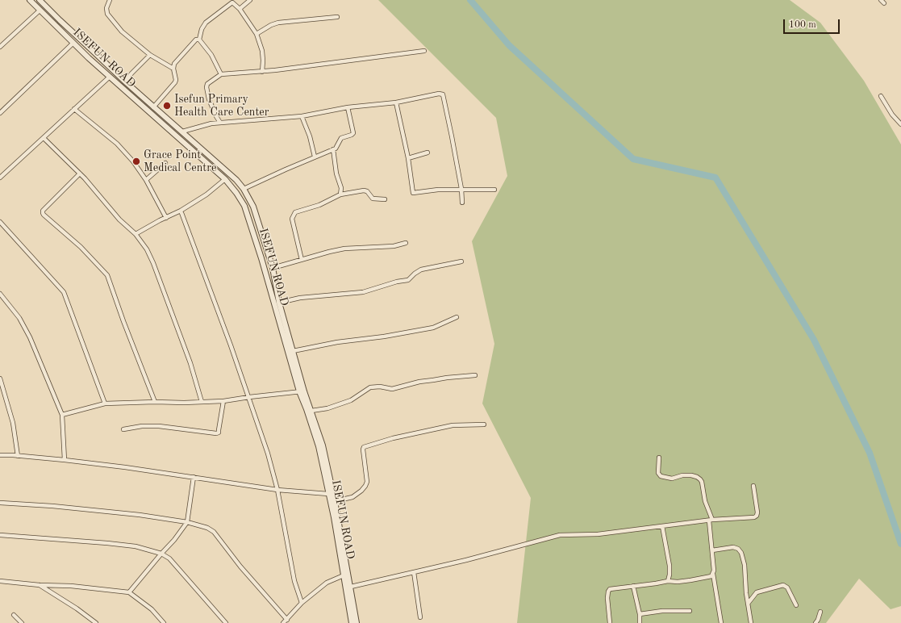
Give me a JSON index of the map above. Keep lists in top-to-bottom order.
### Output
{
  "streets": {
    "street": ["ISEFUN ROAD"]
  },
  "places": ["Isefun Primary Health Care Center", "Grace Point Medical Centre"],
  "scale_bar": "100 m"
}
